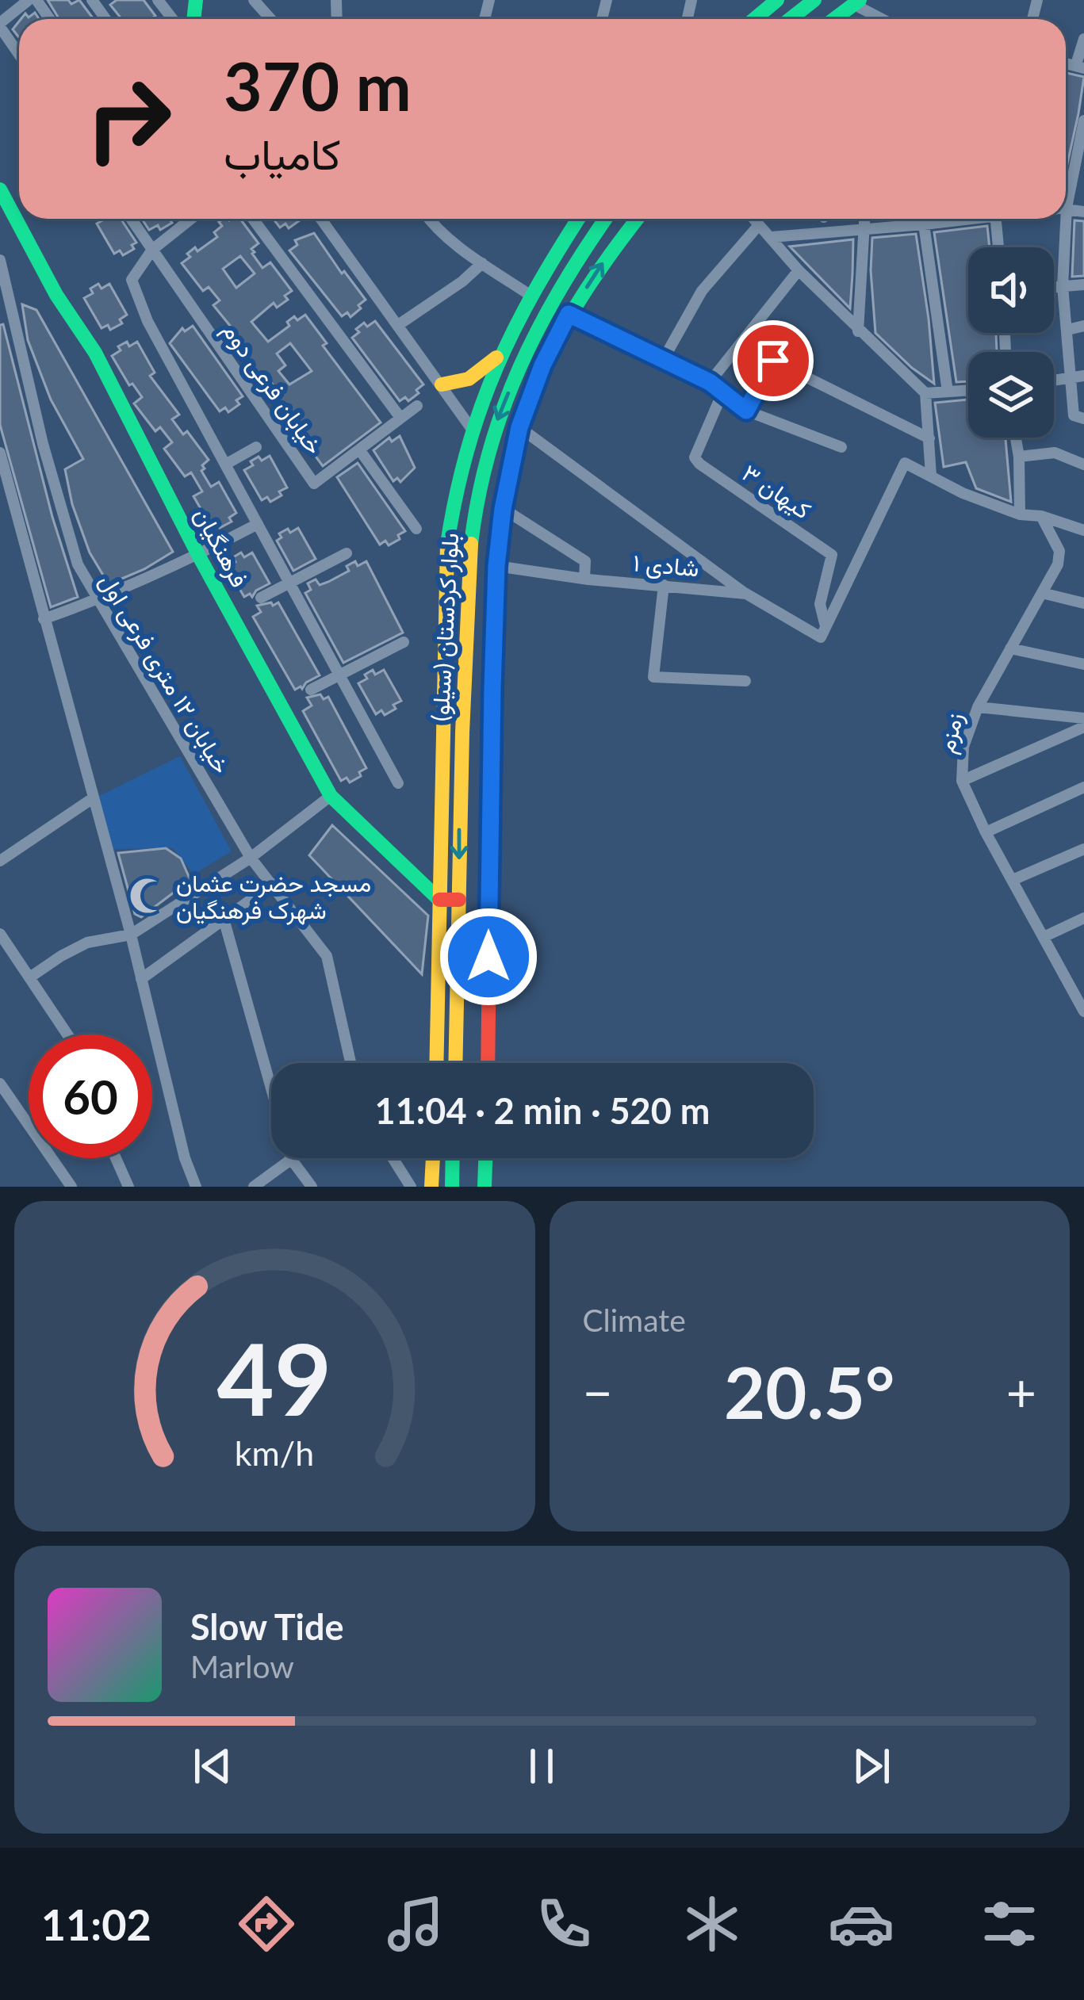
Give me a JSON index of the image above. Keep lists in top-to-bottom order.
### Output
{
  "streets": {
    "main road": ["فرهنگیان", "بلوار کردستان (سیلو)"],
    "street": [
      "خیابان فرعی دوم",
      "کیهان ۳",
      "شادی ۱",
      "خیابان ۱۲ متری فرعی اول",
      "زمزم"
    ]
  },
  "crossings": [
    ["کیهان ۳", "شادی ۱"]
  ],
  "places": {
    "mosque": ["مسجد حضرت عثمان شهرک فرهنگیان"]
  },
  "page": {
    "turn": ["370 m", "کامیاب"],
    "limit": "60",
    "trip": "11:04 · 2 min · 520 m",
    "tile": "Climate",
    "heat": ["−", "20.5°", "+"],
    "song": ["Slow Tide", "Marlow"],
    "tabs": "11:02",
    "gauge": ["49", "km/h"]
  }
}
